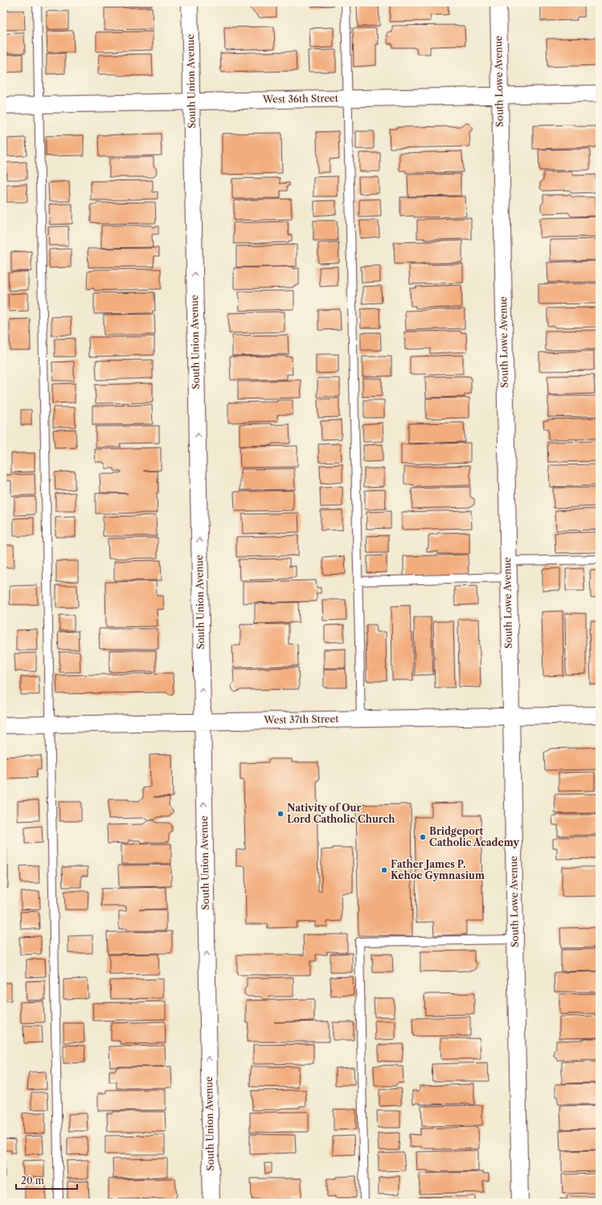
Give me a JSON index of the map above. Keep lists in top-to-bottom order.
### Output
{
  "streets": {
    "street": [
      "South Union Avenue",
      "South Lowe Avenue",
      "West 36th Street",
      "West 37th Street"
    ]
  },
  "crossings": [
    ["South Union Avenue", "West 36th Street"],
    ["South Union Avenue", "West 37th Street"],
    ["South Lowe Avenue", "West 36th Street"],
    ["South Lowe Avenue", "West 37th Street"]
  ],
  "one_way": ["South Union Avenue"],
  "places": ["Nativity of Our Lord Catholic Church", "Bridgeport Catholic Academy", "Father James P. Kehoe Gymnasium"],
  "scale_bar": "20 m"
}
